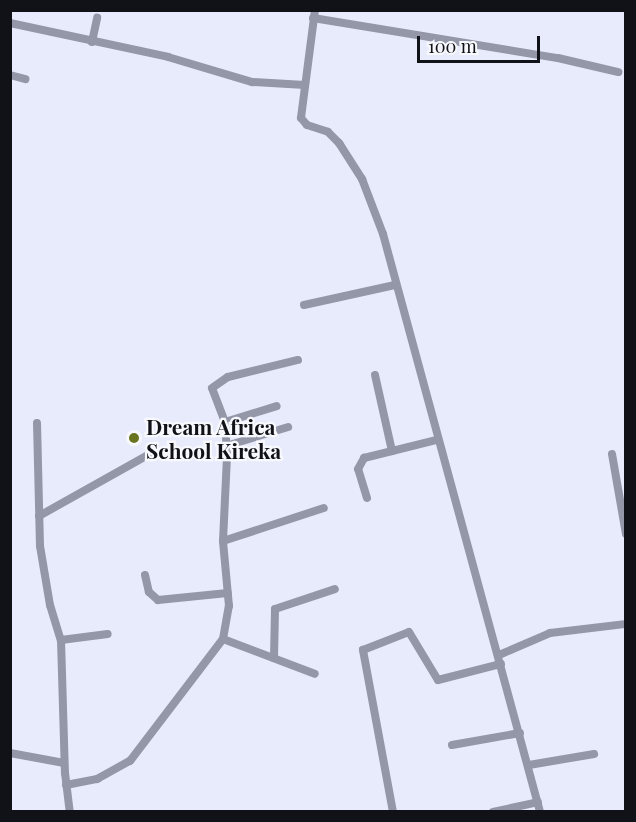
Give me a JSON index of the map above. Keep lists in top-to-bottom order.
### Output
{
  "places": ["Dream Africa School Kireka"],
  "scale_bar": "100 m"
}
